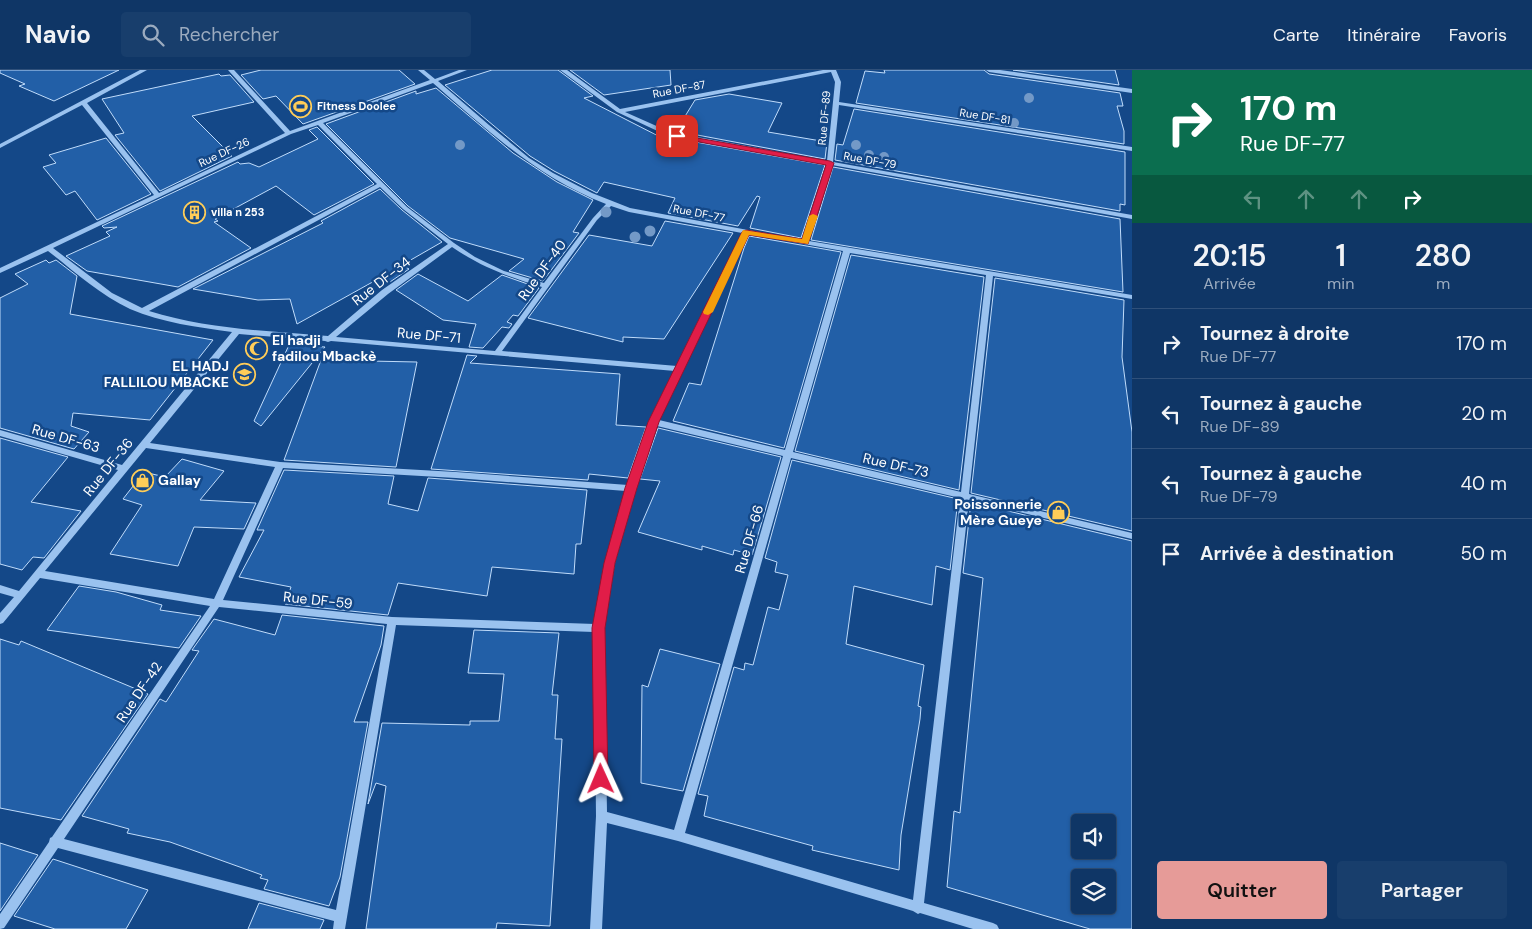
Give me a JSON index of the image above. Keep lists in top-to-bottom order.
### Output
{
  "streets": {
    "street": [
      "Rue DF-87",
      "Rue DF-81",
      "Rue DF-89",
      "Rue DF-26",
      "Rue DF-79",
      "Rue DF-77",
      "Rue DF-40",
      "Rue DF-34",
      "Rue DF-71",
      "Rue DF-63",
      "Rue DF-73",
      "Rue DF-36",
      "Rue DF-66",
      "Rue DF-59",
      "Rue DF-42"
    ]
  },
  "crossings": [
    ["Rue DF-87", "Rue DF-79"],
    ["Rue DF-81", "Rue DF-89"],
    ["Rue DF-89", "Rue DF-79"],
    ["Rue DF-89", "Rue DF-77"],
    ["Rue DF-26", "Rue DF-77"],
    ["Rue DF-26", "Rue DF-71"],
    ["Rue DF-77", "Rue DF-40"],
    ["Rue DF-77", "Rue DF-66"],
    ["Rue DF-40", "Rue DF-71"],
    ["Rue DF-34", "Rue DF-71"],
    ["Rue DF-71", "Rue DF-36"],
    ["Rue DF-63", "Rue DF-36"],
    ["Rue DF-73", "Rue DF-66"],
    ["Rue DF-36", "Rue DF-59"],
    ["Rue DF-59", "Rue DF-42"]
  ],
  "places": {
    "sports": ["Fitness Doolee"],
    "building": ["villa n 253"],
    "mosque": ["El hadji fadilou Mbackè"],
    "school or university": ["EL HADJ FALLILOU MBACKE"],
    "shop": ["Gallay", "Poissonnerie Mère Gueye"]
  },
  "page": {
    "header": "Navio",
    "search": "Rechercher",
    "nav": ["Carte", "Itinéraire", "Favoris"],
    "turn": ["170 m", "Rue DF-77"],
    "eta": [
      "20:15",
      "Arrivée",
      "1",
      "min",
      "280",
      "m"
    ],
    "list": [
      {
        "name": "Tournez à droite",
        "note": "Rue DF-77",
        "value": "170 m"
      },
      {
        "name": "Tournez à gauche",
        "note": "Rue DF-89",
        "value": "20 m"
      },
      {
        "name": "Tournez à gauche",
        "note": "Rue DF-79",
        "value": "40 m"
      },
      {
        "name": "Arrivée à destination",
        "value": "50 m"
      }
    ],
    "buttons": ["Quitter", "Partager"]
  }
}
